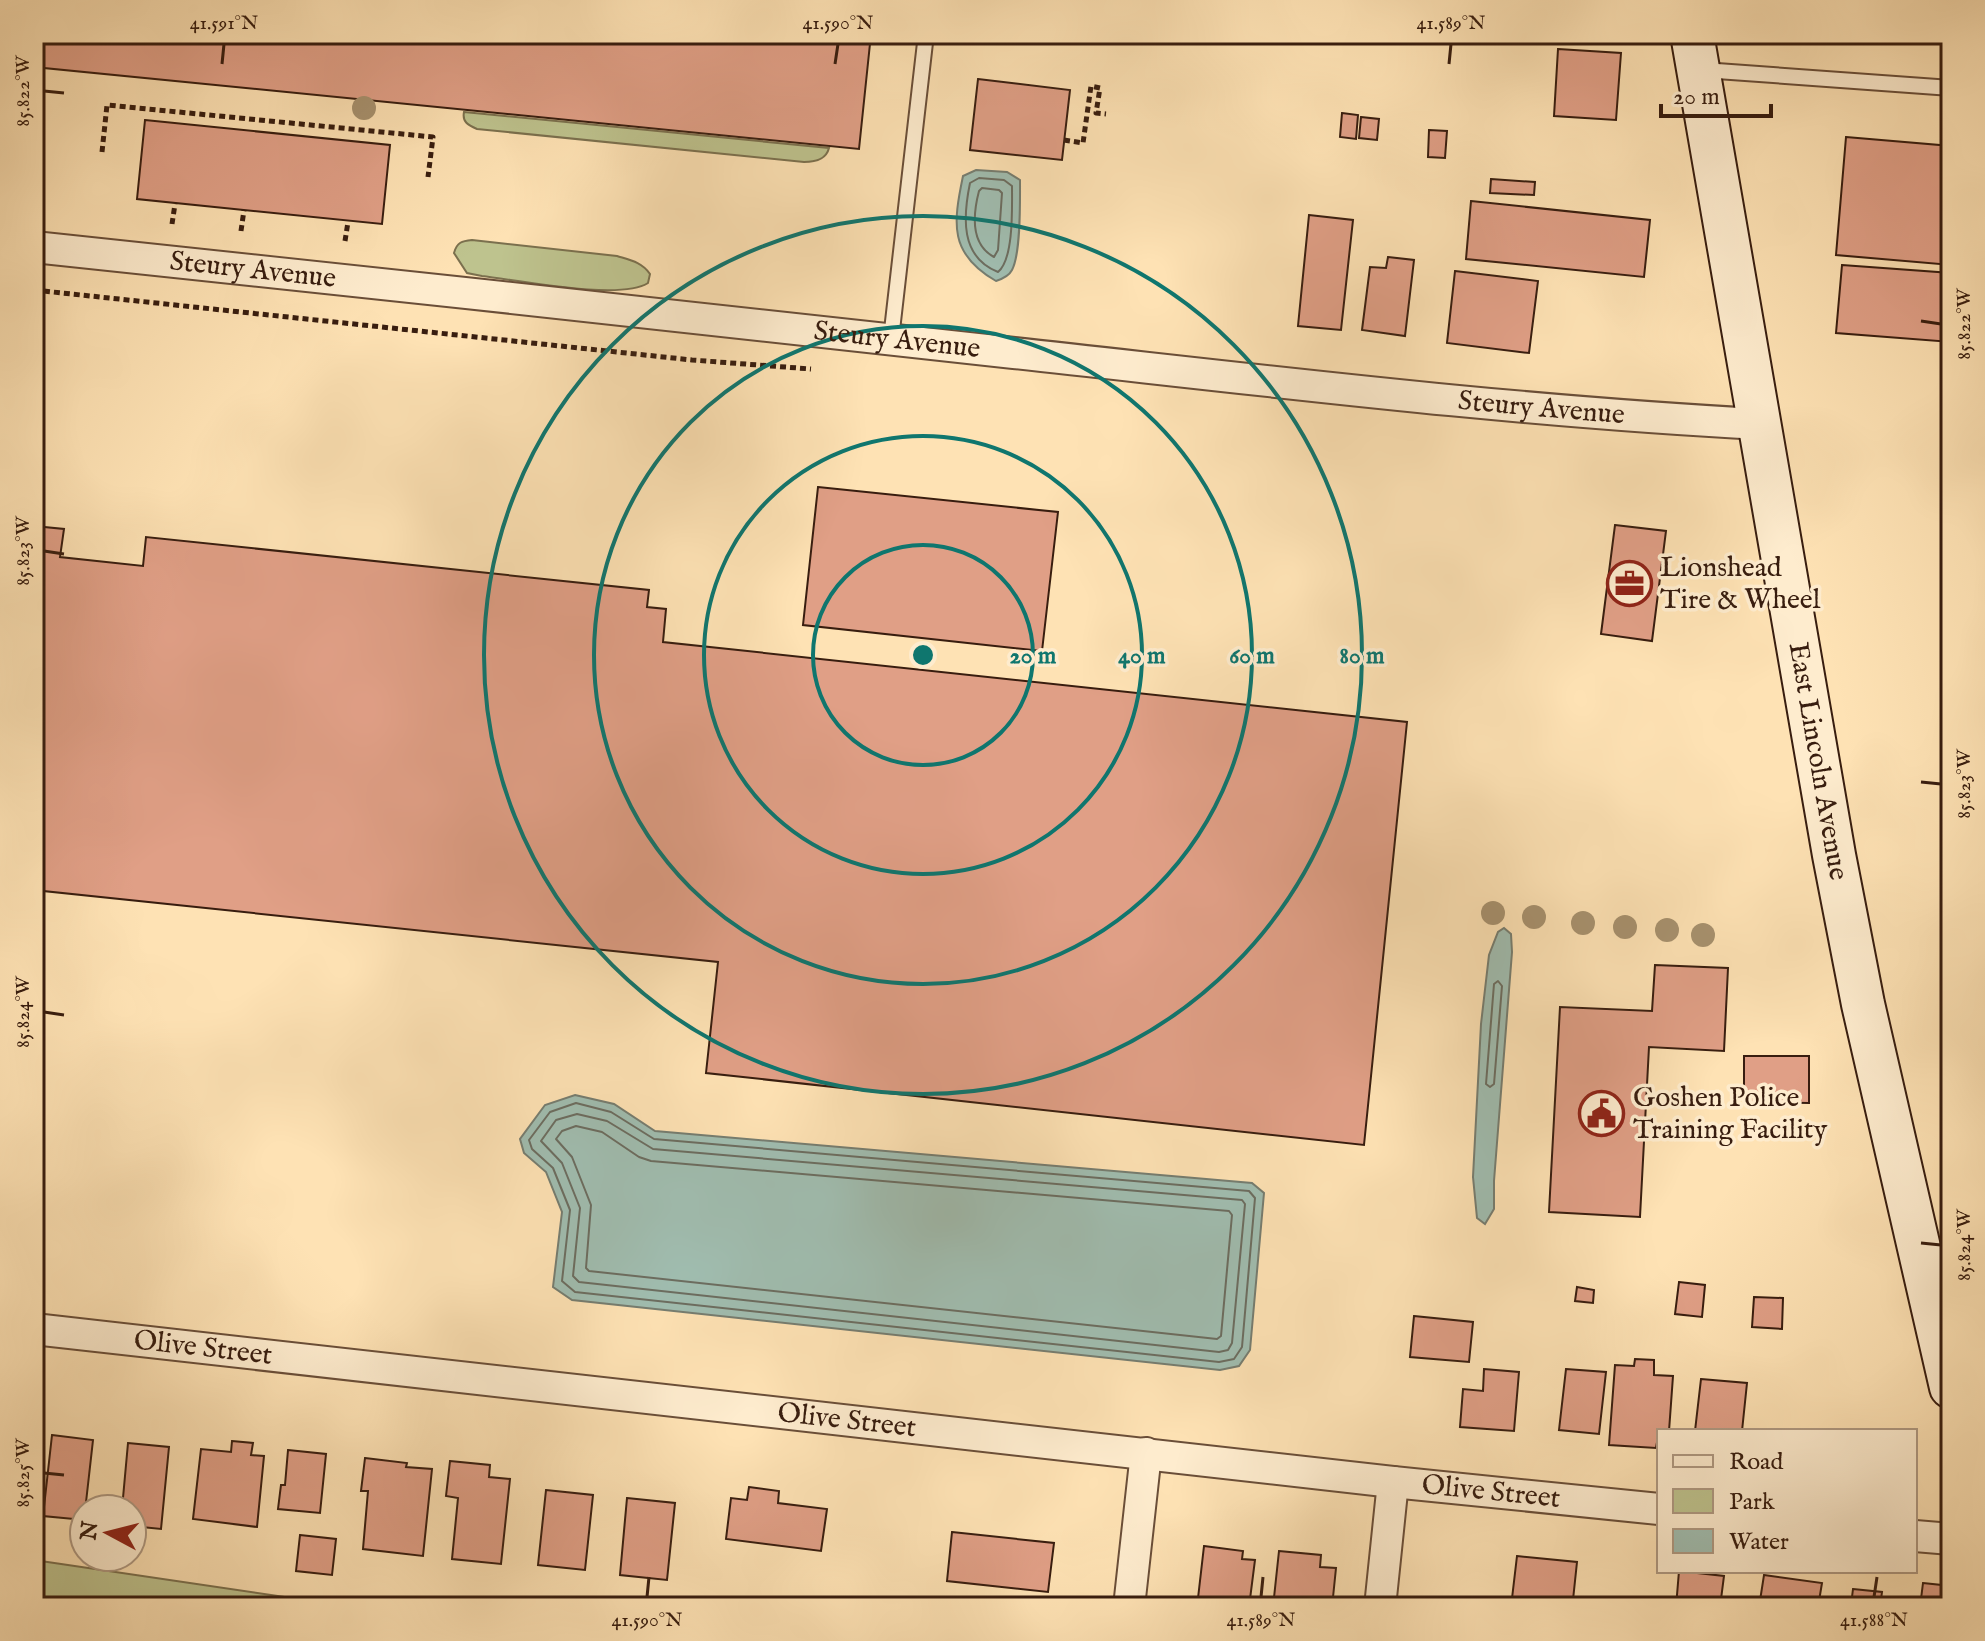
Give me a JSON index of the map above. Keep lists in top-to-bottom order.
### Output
{
  "streets": {
    "main road": ["East Lincoln Avenue"],
    "street": ["Steury Avenue", "Olive Street"]
  },
  "crossings": [
    ["Steury Avenue", "East Lincoln Avenue"]
  ],
  "places": {
    "office": ["Lionshead Tire & Wheel"],
    "public building": ["Goshen Police Training Facility"]
  },
  "legend": ["Road", "Park", "Water"],
  "scale_bar": "20 m",
  "north": "left",
  "coordinates": [
    "41.591°N",
    "41.590°N",
    "41.589°N",
    "85.822°W",
    "85.823°W",
    "85.824°W",
    "85.825°W",
    "41.588°N"
  ],
  "rings": [
    "20 m",
    "40 m",
    "60 m",
    "80 m"
  ]
}
